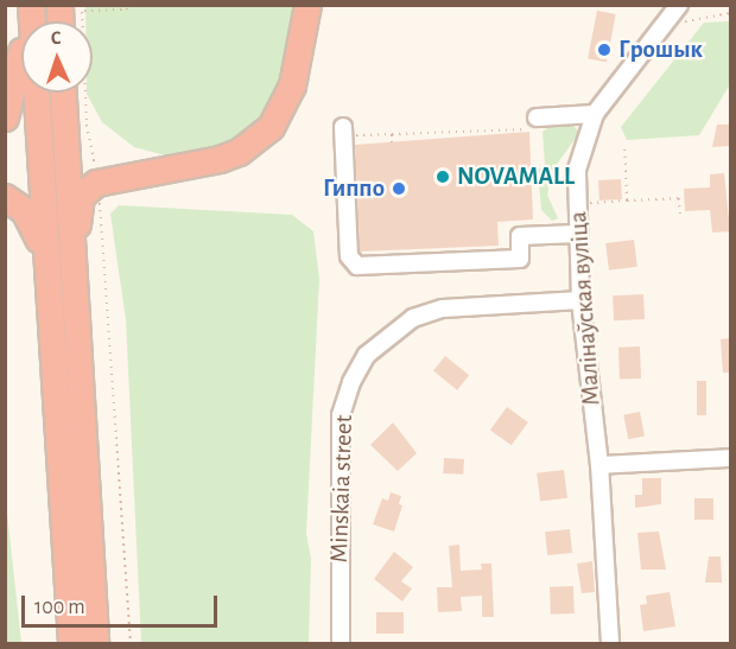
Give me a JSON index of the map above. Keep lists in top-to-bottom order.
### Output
{
  "streets": {
    "street": ["Малінаўская вуліца", "Minskaia street"]
  },
  "crossings": [
    ["Малінаўская вуліца", "Minskaia street"]
  ],
  "places": ["Грошык", "NOVAMALL", "Гиппо"],
  "scale_bar": "100 m",
  "north": "top"
}
